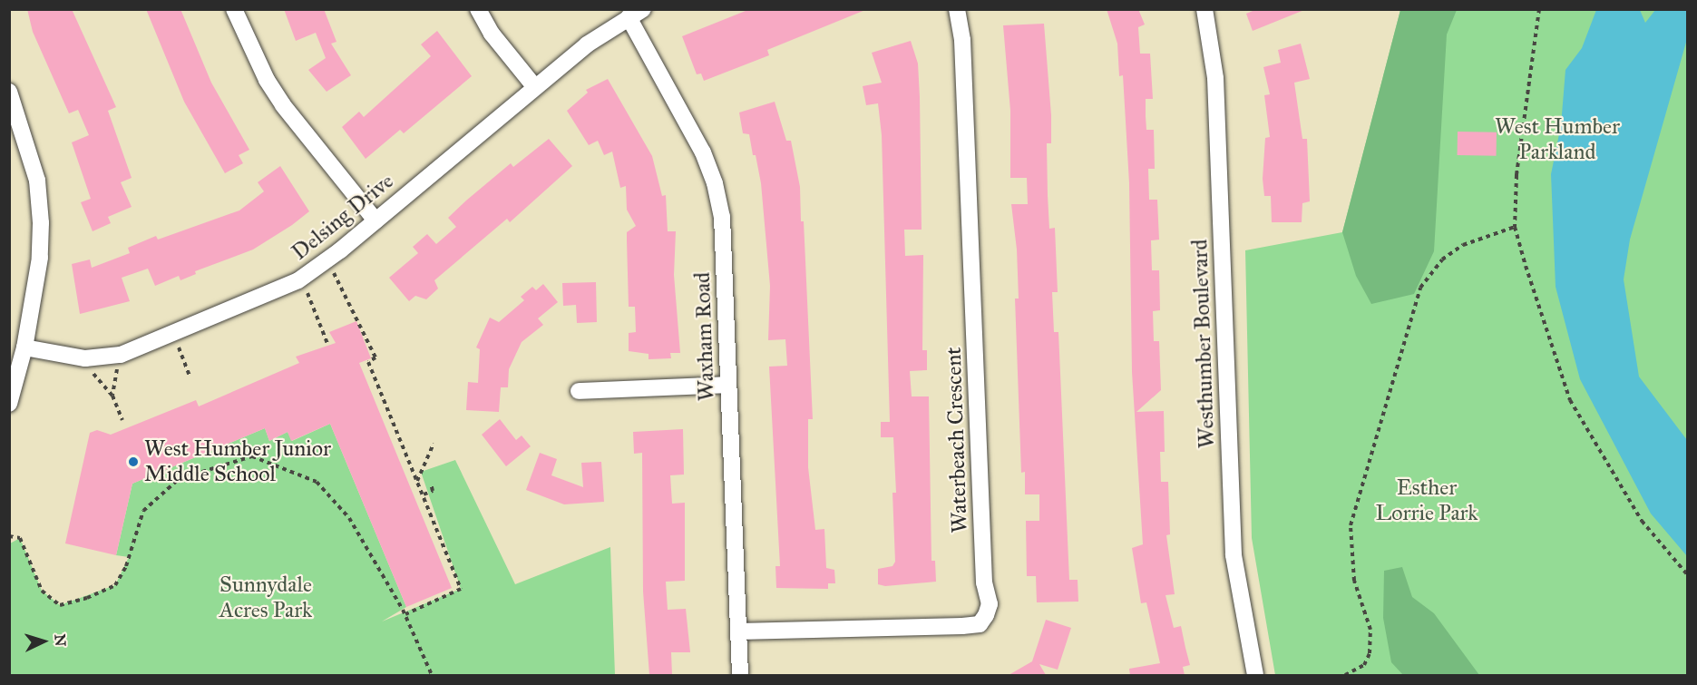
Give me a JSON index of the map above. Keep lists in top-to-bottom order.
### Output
{
  "streets": {
    "street": [
      "Delsing Drive",
      "Waxham Road",
      "Westhumber Boulevard",
      "Waterbeach Crescent"
    ]
  },
  "crossings": [
    ["Delsing Drive", "Waxham Road"],
    ["Waxham Road", "Waterbeach Crescent"]
  ],
  "parks": ["West Humber Parkland", "Esther Lorrie Park", "Sunnydale Acres Park"],
  "places": ["West Humber Junior Middle School"],
  "north": "right"
}
